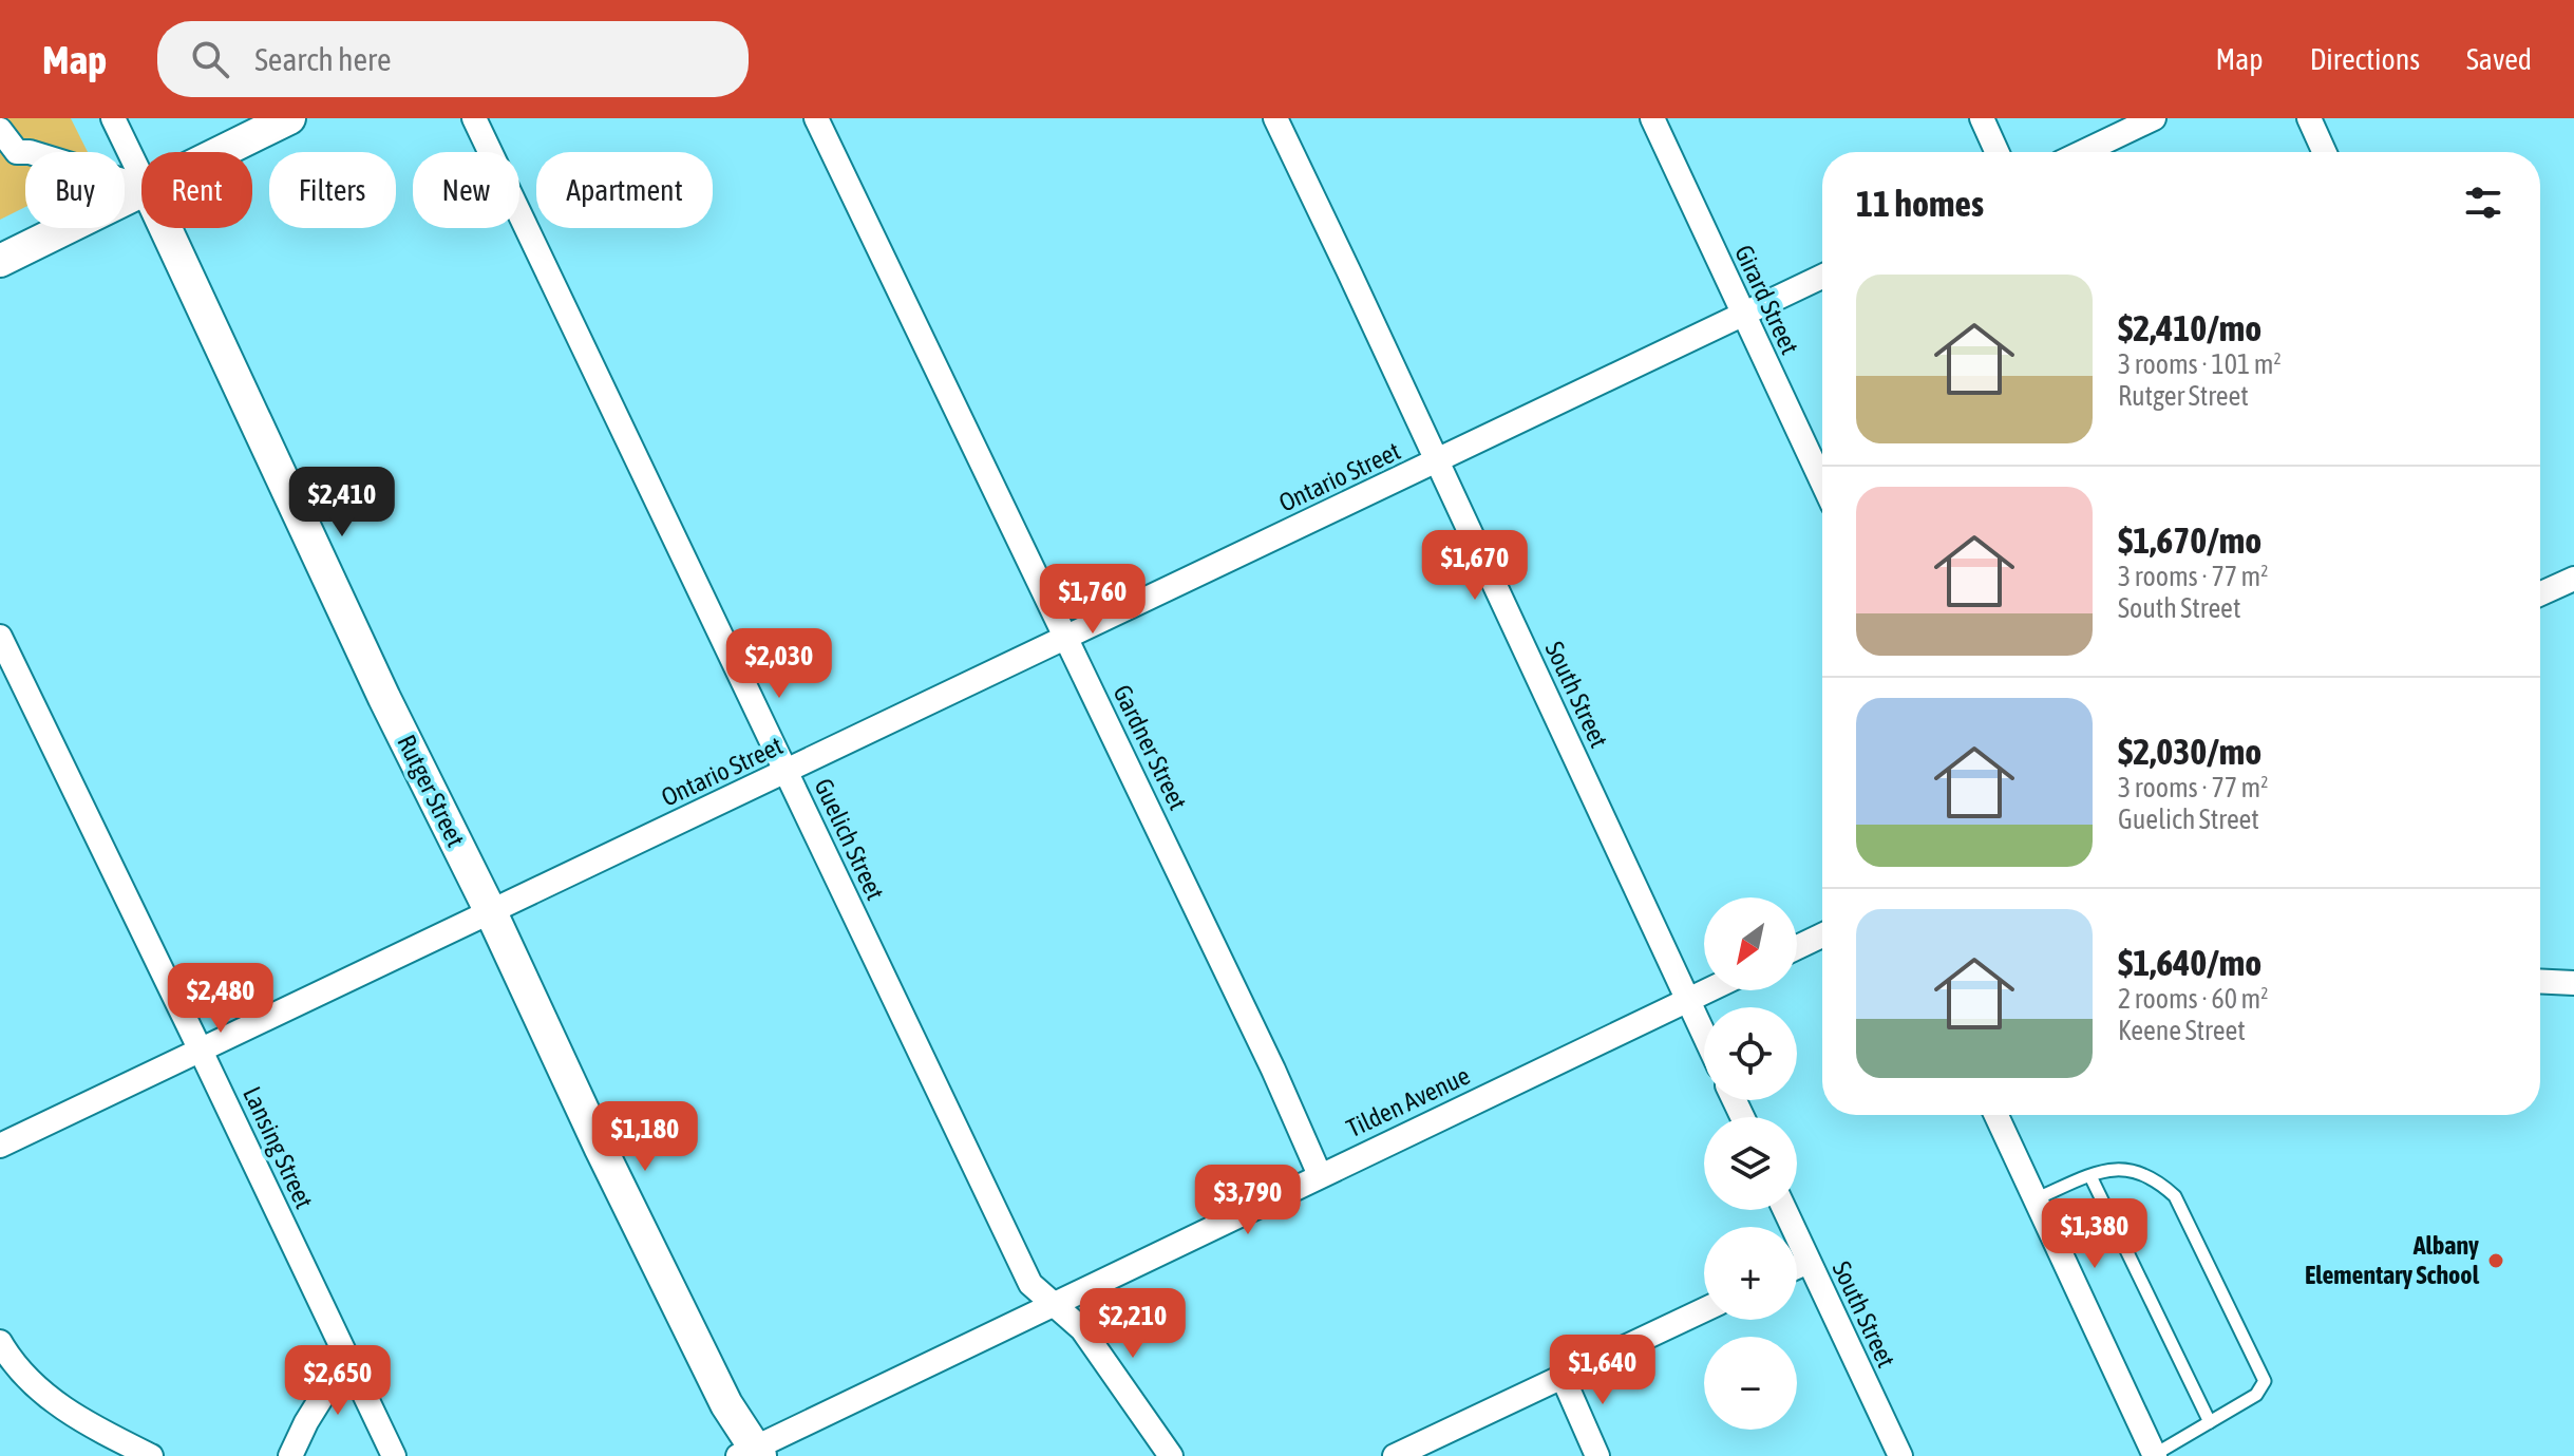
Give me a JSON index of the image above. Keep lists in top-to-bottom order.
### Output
{
  "streets": {
    "street": [
      "Girard Street",
      "Ontario Street",
      "South Street",
      "Gardner Street",
      "Rutger Street",
      "Guelich Street",
      "Tilden Avenue",
      "Lansing Street"
    ]
  },
  "crossings": [
    ["Girard Street", "Ontario Street"],
    ["Ontario Street", "South Street"],
    ["Ontario Street", "Gardner Street"],
    ["Ontario Street", "Rutger Street"],
    ["Ontario Street", "Guelich Street"],
    ["Ontario Street", "Lansing Street"],
    ["South Street", "Tilden Avenue"],
    ["Gardner Street", "Tilden Avenue"],
    ["Rutger Street", "Tilden Avenue"],
    ["Guelich Street", "Tilden Avenue"]
  ],
  "places": ["Albany Elementary School"],
  "north": "bottom left",
  "page": {
    "header": "Map",
    "search": "Search here",
    "nav": ["Map", "Directions", "Saved"],
    "chip": [
      "Buy",
      "Rent",
      "Filters",
      "New",
      "Apartment"
    ],
    "heading": "11 homes",
    "list": [
      {
        "name": "$2,410/mo",
        "note": "3 rooms · 101 m² · Rutger Street"
      },
      {
        "name": "$1,670/mo",
        "note": "3 rooms · 77 m² · South Street"
      },
      {
        "name": "$2,030/mo",
        "note": "3 rooms · 77 m² · Guelich Street"
      },
      {
        "name": "$1,640/mo",
        "note": "2 rooms · 60 m² · Keene Street"
      }
    ],
    "price": [
      "$2,410",
      "$1,670",
      "$1,760",
      "$2,030",
      "$2,480",
      "$1,180",
      "$3,790",
      "$1,380",
      "$2,210",
      "$1,640",
      "$2,650"
    ],
    "map_buttons": ["+", "−"]
  }
}
